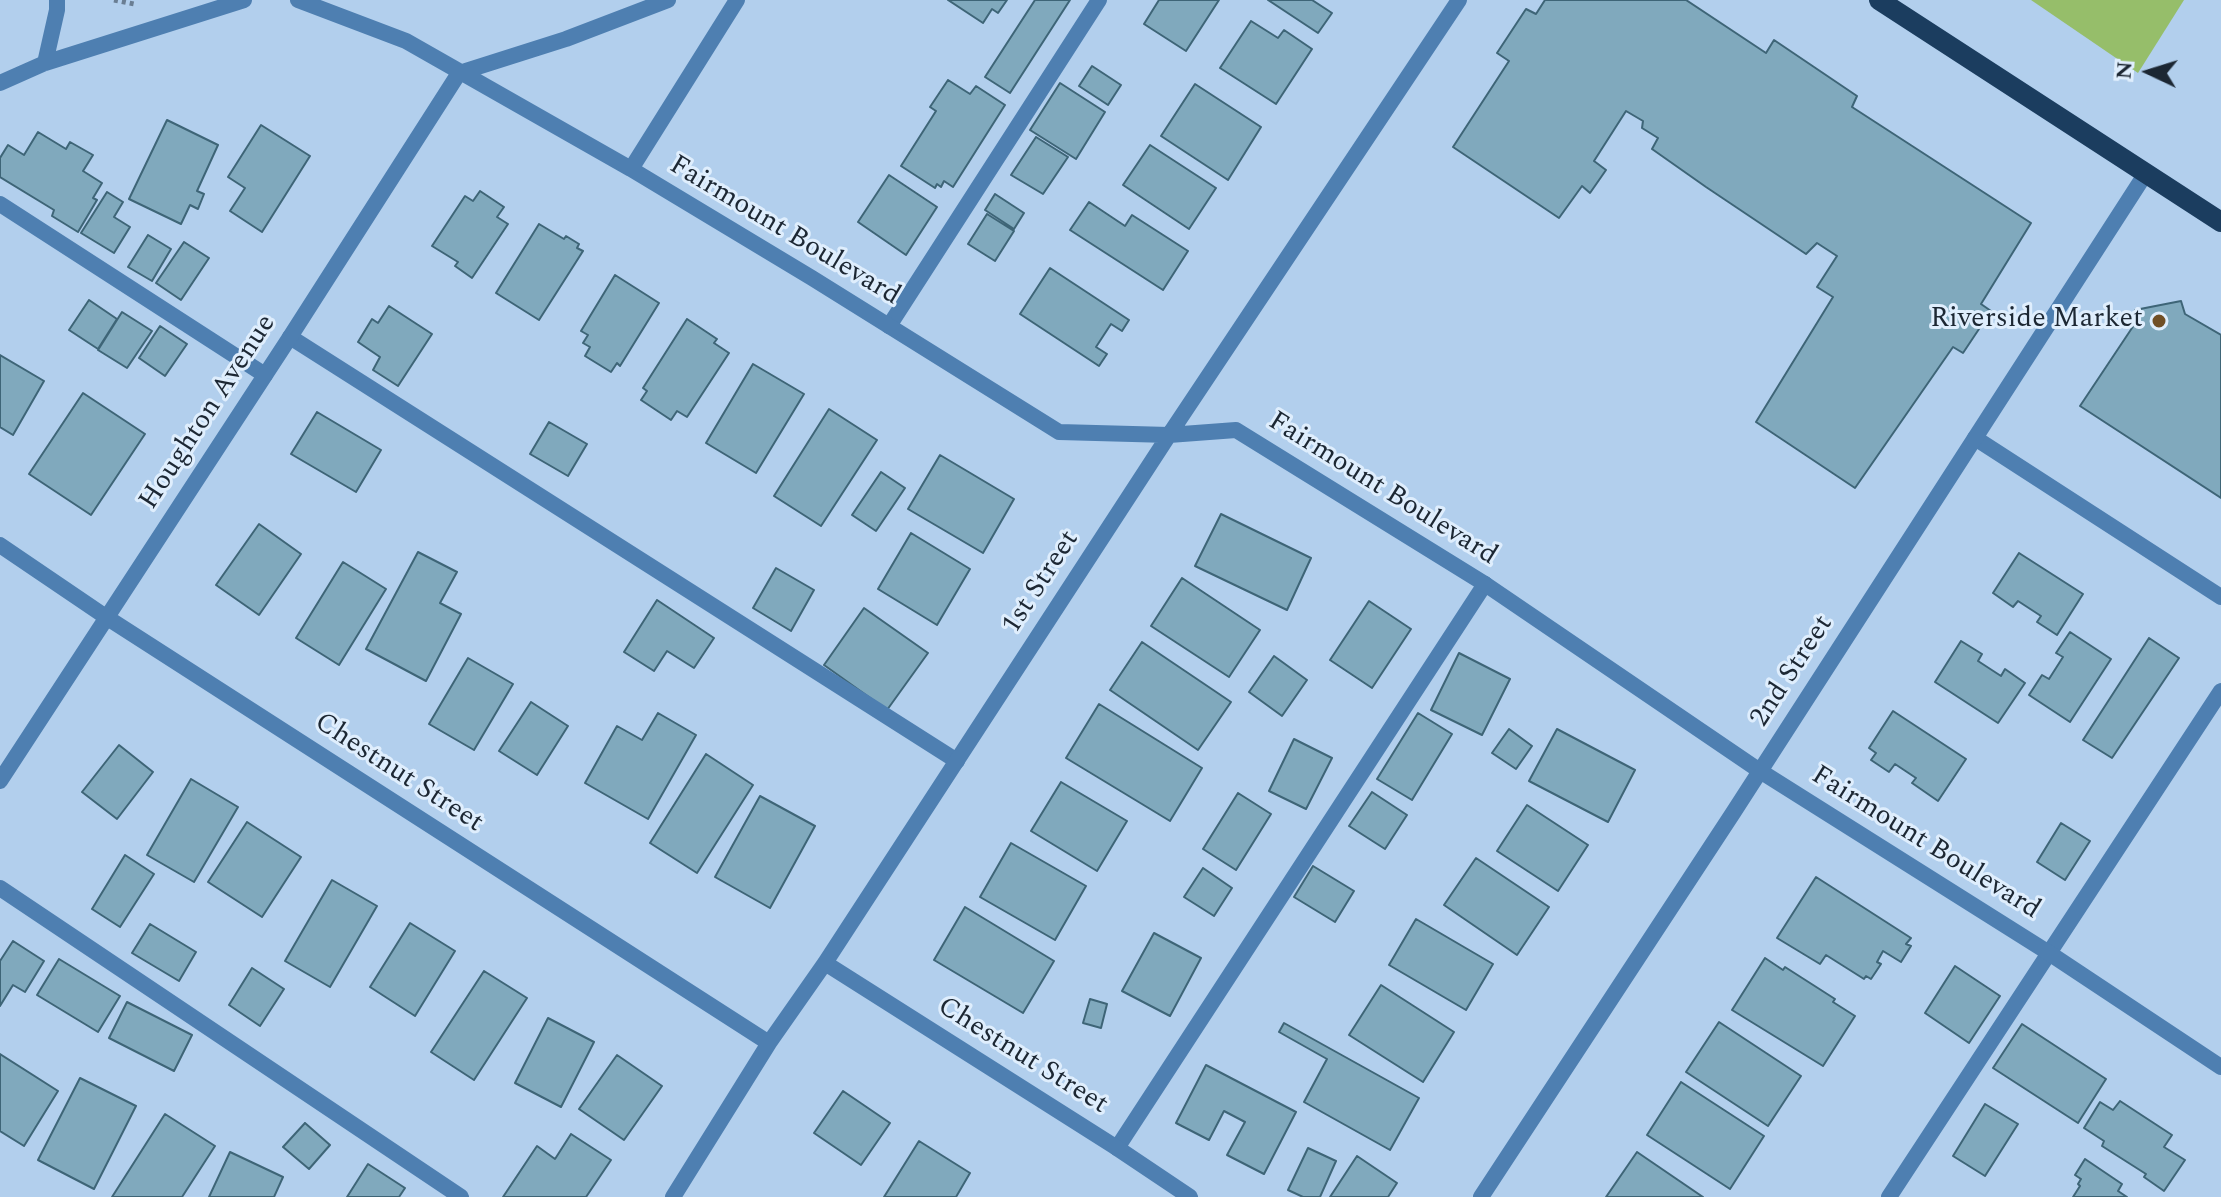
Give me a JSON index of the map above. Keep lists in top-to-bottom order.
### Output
{
  "streets": {
    "street": [
      "Fairmount Boulevard",
      "Houghton Avenue",
      "1st Street",
      "2nd Street",
      "Chestnut Street"
    ]
  },
  "crossings": [
    ["Fairmount Boulevard", "Houghton Avenue"],
    ["Fairmount Boulevard", "1st Street"],
    ["Fairmount Boulevard", "2nd Street"],
    ["Houghton Avenue", "Chestnut Street"],
    ["1st Street", "Chestnut Street"]
  ],
  "places": ["Riverside Market"],
  "north": "left"
}
